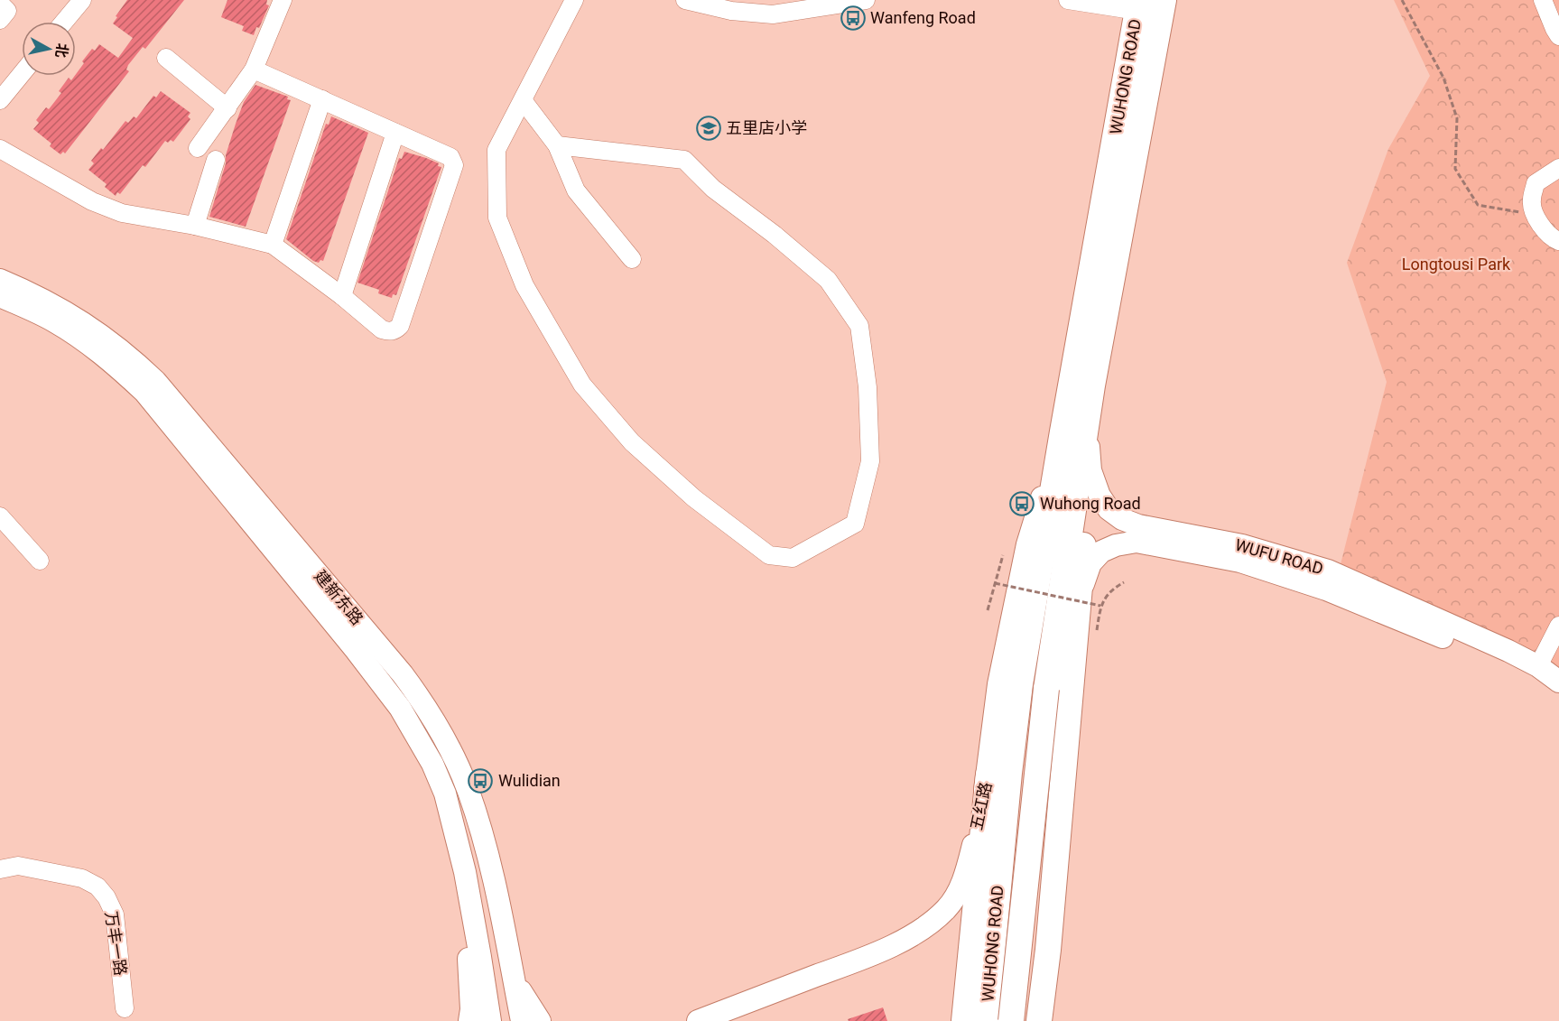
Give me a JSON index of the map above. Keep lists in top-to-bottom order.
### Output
{
  "streets": {
    "highway": ["WUHONG ROAD"],
    "main road": ["WUFU ROAD", "建新东路", "五红路"],
    "street": ["万丰一路"]
  },
  "crossings": [
    ["WUHONG ROAD", "WUFU ROAD"],
    ["WUHONG ROAD", "五红路"]
  ],
  "parks": ["Longtousi Park"],
  "places": {
    "bus stop": ["Wanfeng Road", "Wuhong Road", "Wulidian"],
    "school or university": ["五里店小学"]
  },
  "north": "right"
}
